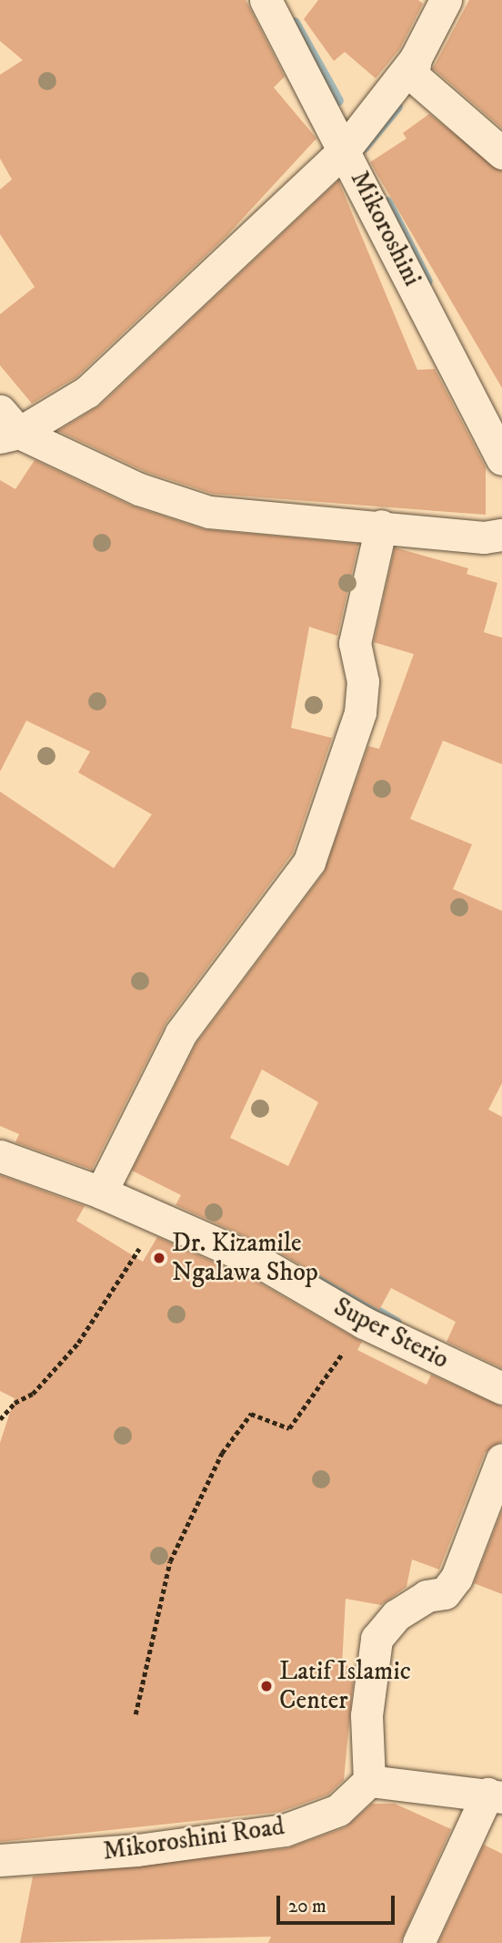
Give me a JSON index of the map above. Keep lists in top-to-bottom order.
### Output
{
  "streets": {
    "street": ["Mikoroshini", "Super Sterio", "Mikoroshini Road"]
  },
  "places": ["Dr. Kizamile Ngalawa Shop", "Latif Islamic Center"],
  "scale_bar": "20 m"
}
